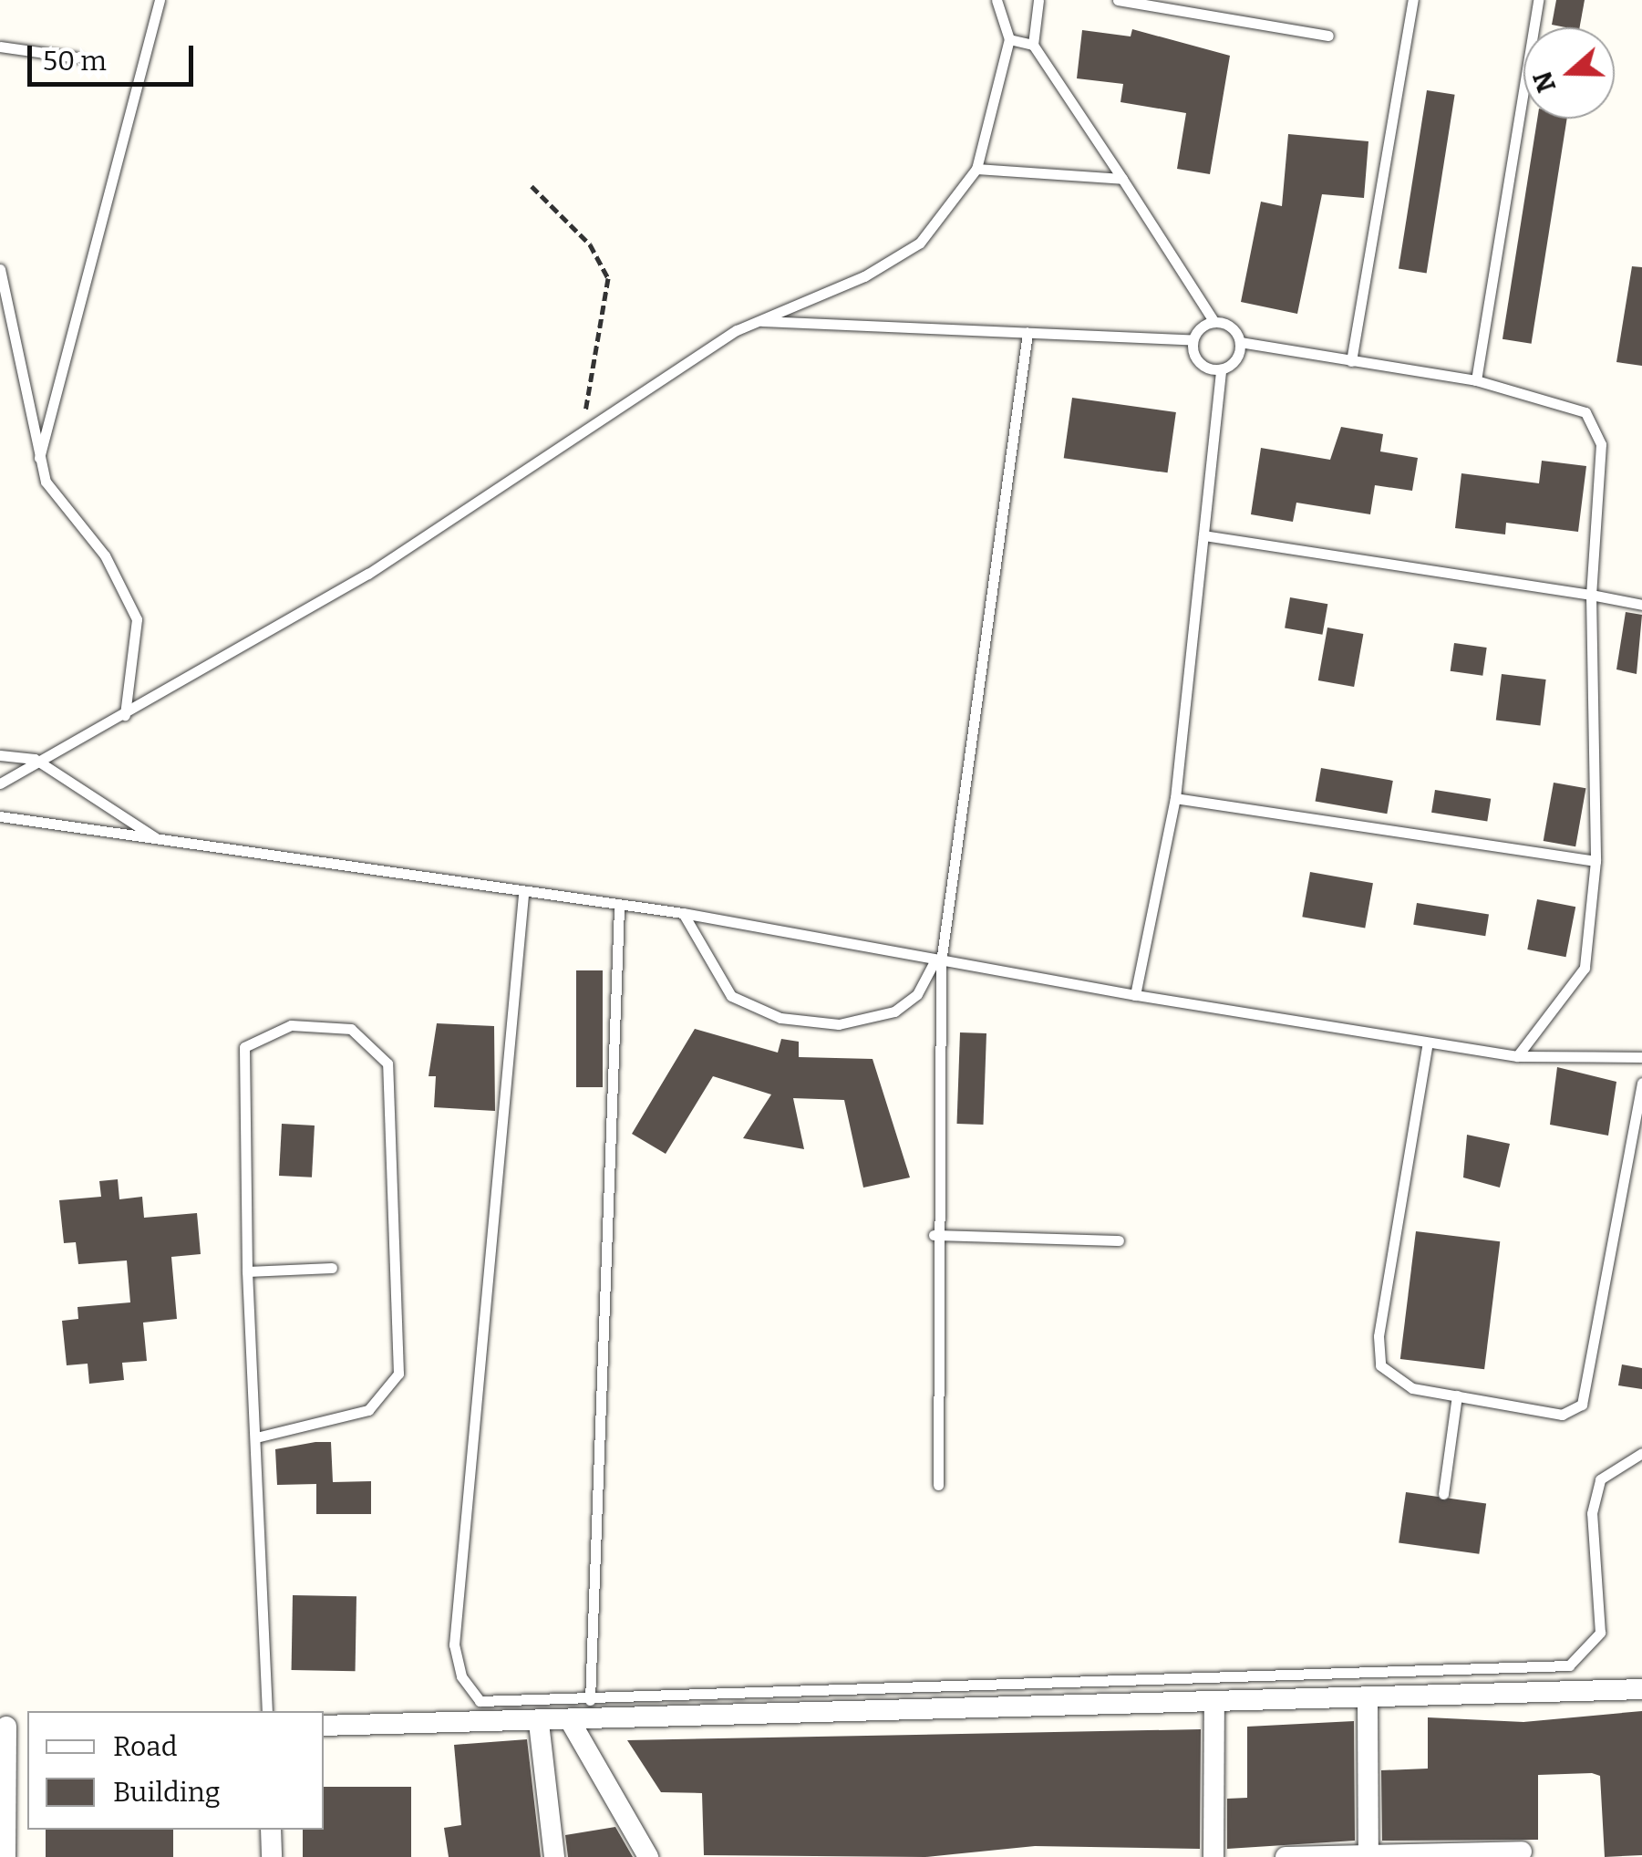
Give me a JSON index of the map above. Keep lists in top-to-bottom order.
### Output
{
  "legend": ["Road", "Building"],
  "scale_bar": "50 m",
  "north": "left"
}
